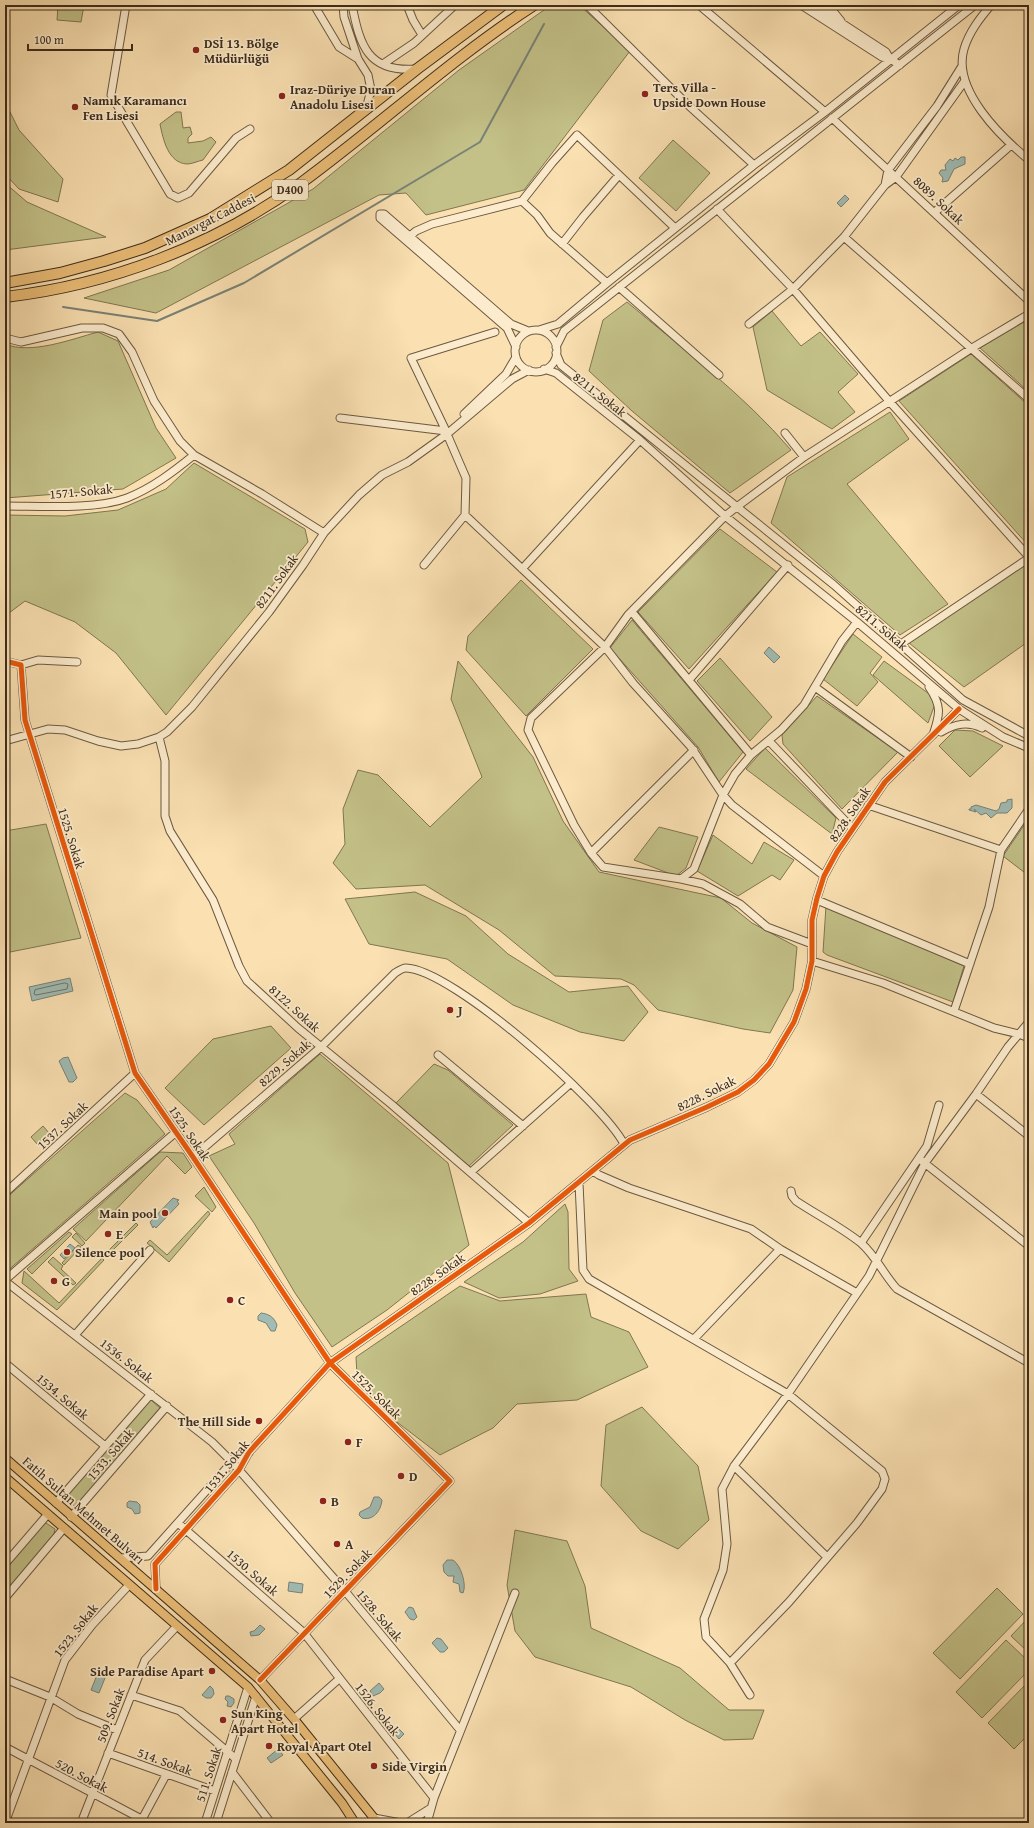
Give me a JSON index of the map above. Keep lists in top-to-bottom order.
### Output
{
  "streets": {
    "highway": ["D400", "Manavgat Caddesi"],
    "main road": ["Fatih Sultan Mehmet Bulvarı"],
    "street": [
      "8089. Sokak",
      "8211. Sokak",
      "1571. Sokak",
      "8228. Sokak",
      "1525. Sokak",
      "8122. Sokak",
      "8229. Sokak",
      "1537. Sokak",
      "1536. Sokak",
      "1534. Sokak",
      "1533. Sokak",
      "1531. Sokak",
      "1530. Sokak",
      "1529. Sokak",
      "1528. Sokak",
      "1523. Sokak",
      "1526. Sokak",
      "509. Sokak",
      "514. Sokak",
      "511. Sokak",
      "520. Sokak"
    ]
  },
  "crossings": [
    ["8211. Sokak", "8228. Sokak"],
    ["8211. Sokak", "1525. Sokak"],
    ["8211. Sokak", "8122. Sokak"],
    ["8228. Sokak", "1525. Sokak"],
    ["8228. Sokak", "8122. Sokak"],
    ["8228. Sokak", "1531. Sokak"],
    ["1525. Sokak", "8229. Sokak"],
    ["1525. Sokak", "1537. Sokak"],
    ["1525. Sokak", "1531. Sokak"],
    ["1525. Sokak", "1529. Sokak"],
    ["8122. Sokak", "8229. Sokak"],
    ["1536. Sokak", "1533. Sokak"],
    ["1536. Sokak", "1531. Sokak"],
    ["1536. Sokak", "1528. Sokak"],
    ["1534. Sokak", "1533. Sokak"],
    ["1533. Sokak", "Fatih Sultan Mehmet Bulvarı"],
    ["1531. Sokak", "Fatih Sultan Mehmet Bulvarı"],
    ["1531. Sokak", "1530. Sokak"],
    ["1531. Sokak", "1528. Sokak"],
    ["Fatih Sultan Mehmet Bulvarı", "1529. Sokak"],
    ["Fatih Sultan Mehmet Bulvarı", "1523. Sokak"],
    ["Fatih Sultan Mehmet Bulvarı", "509. Sokak"],
    ["Fatih Sultan Mehmet Bulvarı", "511. Sokak"],
    ["1530. Sokak", "1529. Sokak"],
    ["1530. Sokak", "1526. Sokak"],
    ["1529. Sokak", "1528. Sokak"],
    ["1529. Sokak", "1526. Sokak"],
    ["1523. Sokak", "520. Sokak"],
    ["509. Sokak", "514. Sokak"],
    ["509. Sokak", "520. Sokak"],
    ["514. Sokak", "511. Sokak"]
  ],
  "places": [
    "DSİ 13. Bölge Müdürlüğü",
    "Ters Villa - Upside Down House",
    "Iraz-Düriye Duran Anadolu Lisesi",
    "Namık Karamancı Fen Lisesi",
    "J",
    "Main pool",
    "E",
    "Silence pool",
    "G",
    "C",
    "The Hill Side",
    "F",
    "D",
    "B",
    "A",
    "Side Paradise Apart",
    "Sun King Apart Hotel",
    "Royal Apart Otel",
    "Side Virgin"
  ],
  "scale_bar": "100 m"
}
